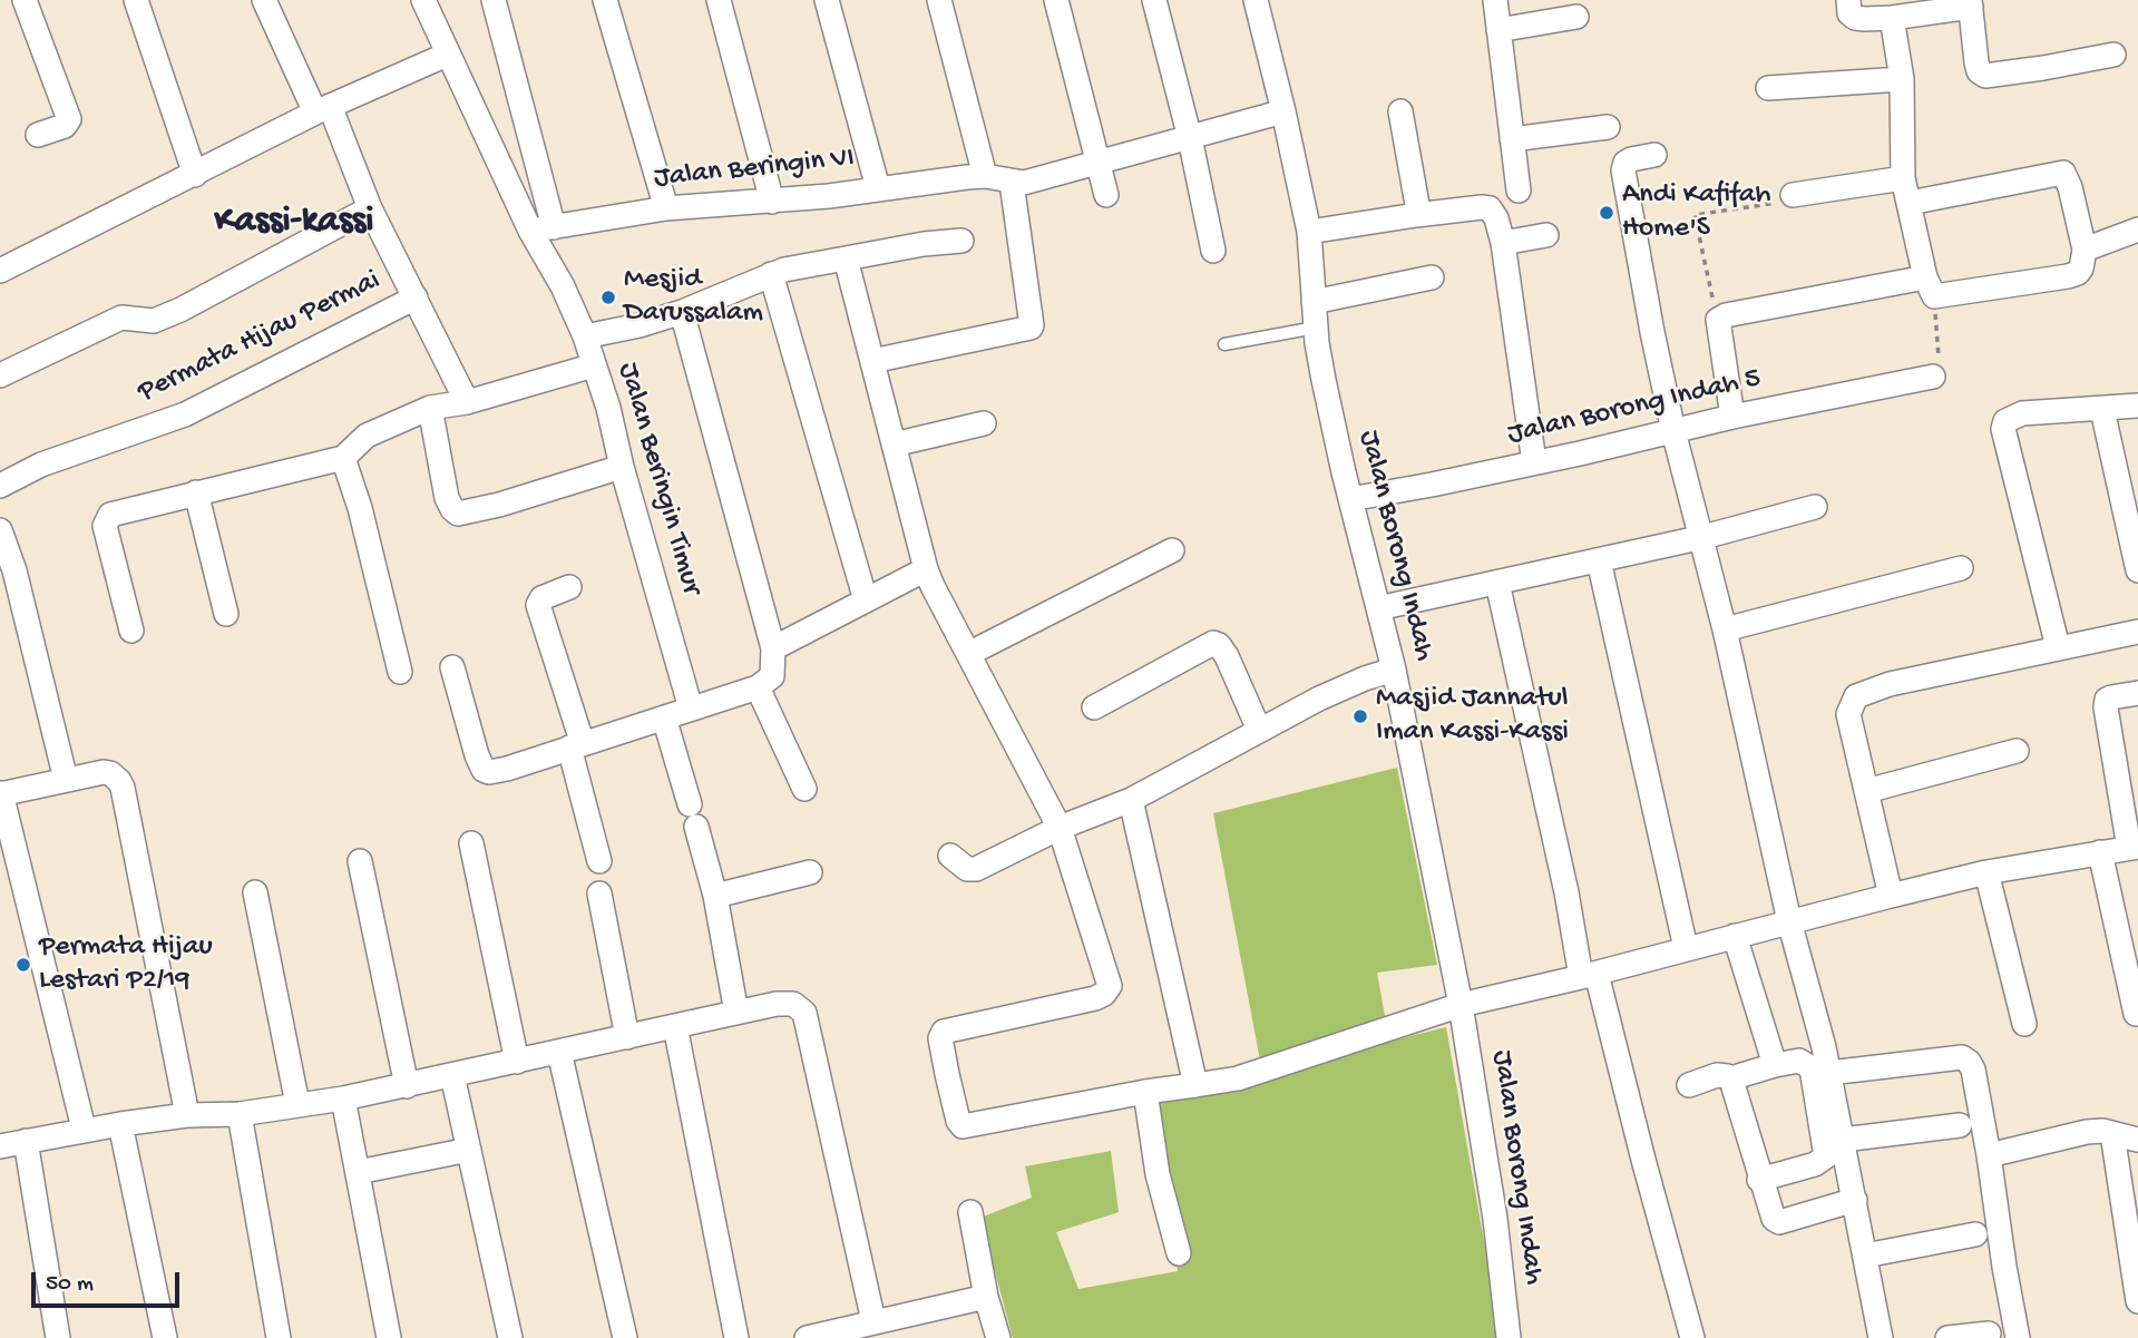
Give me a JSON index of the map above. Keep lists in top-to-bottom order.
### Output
{
  "streets": {
    "street": [
      "Jalan Beringin VI",
      "Permata Hijau Permai",
      "Jalan Borong Indah 5",
      "Jalan Beringin Timur",
      "Jalan Borong Indah"
    ]
  },
  "crossings": [
    ["Jalan Beringin VI", "Jalan Beringin Timur"],
    ["Jalan Borong Indah 5", "Jalan Borong Indah"]
  ],
  "districts": ["Kassi-kassi"],
  "places": [
    "Andi Kafifah Home'S",
    "Mesjid Darussalam",
    "Masjid Jannatul Iman Kassi-Kassi",
    "Permata Hijau Lestari P2/19"
  ],
  "scale_bar": "50 m"
}
